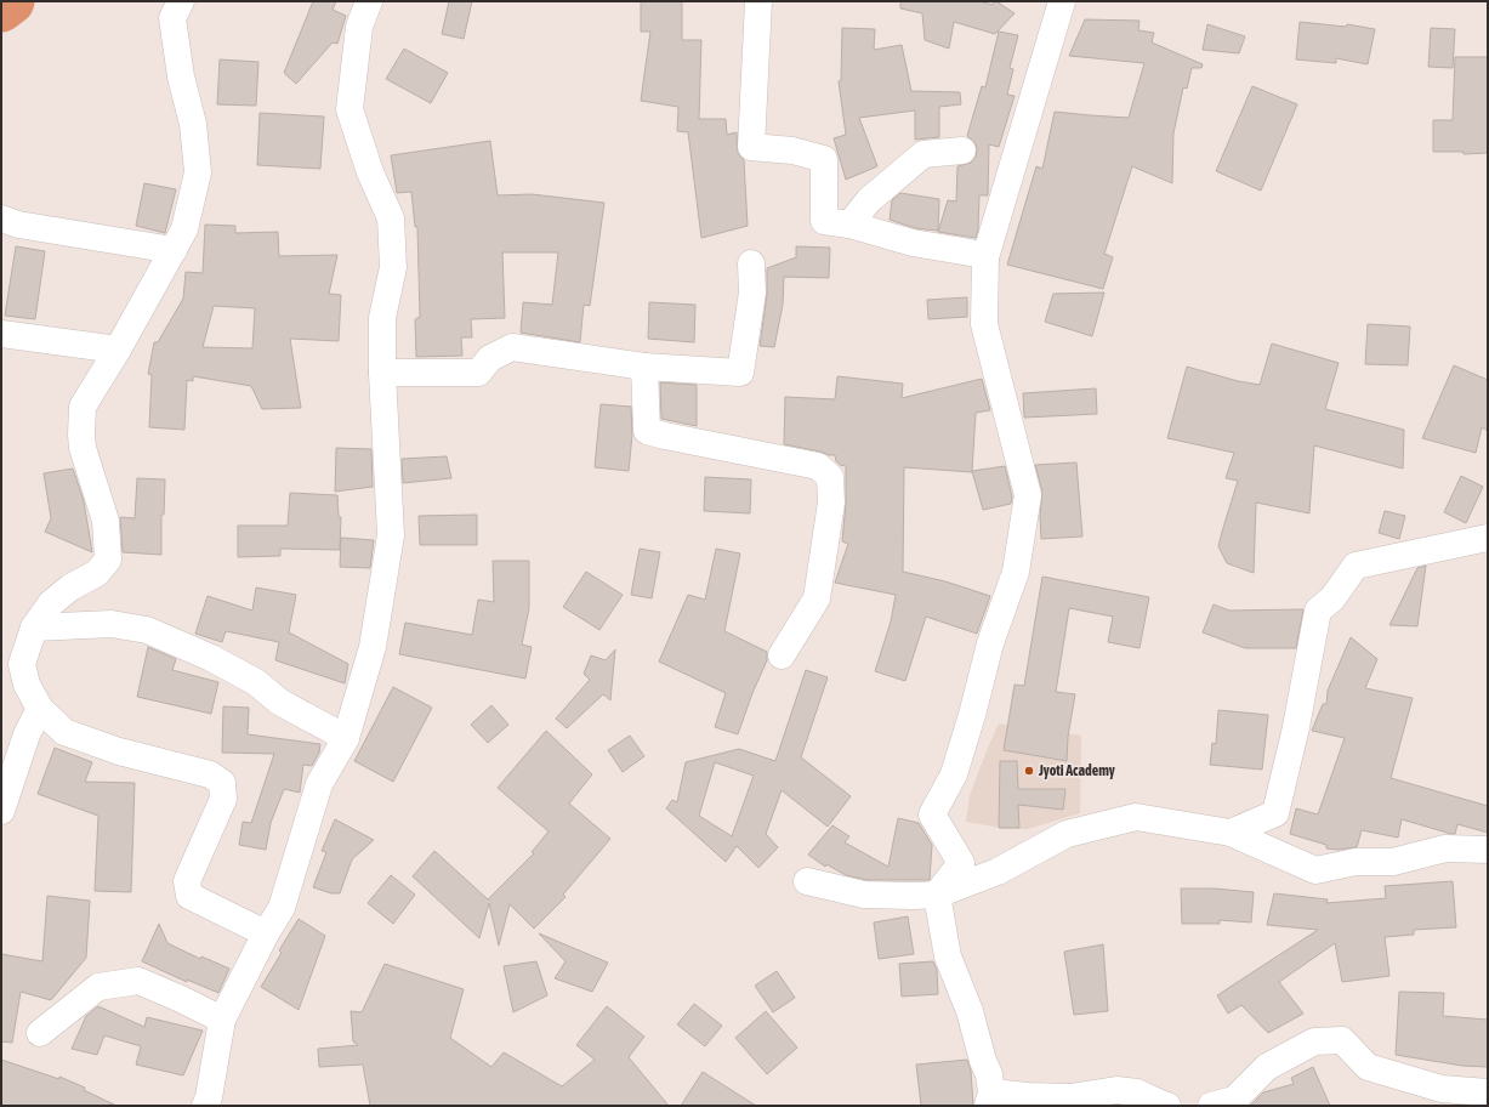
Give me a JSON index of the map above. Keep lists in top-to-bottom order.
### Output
{
  "places": ["Jyoti Academy"]
}
